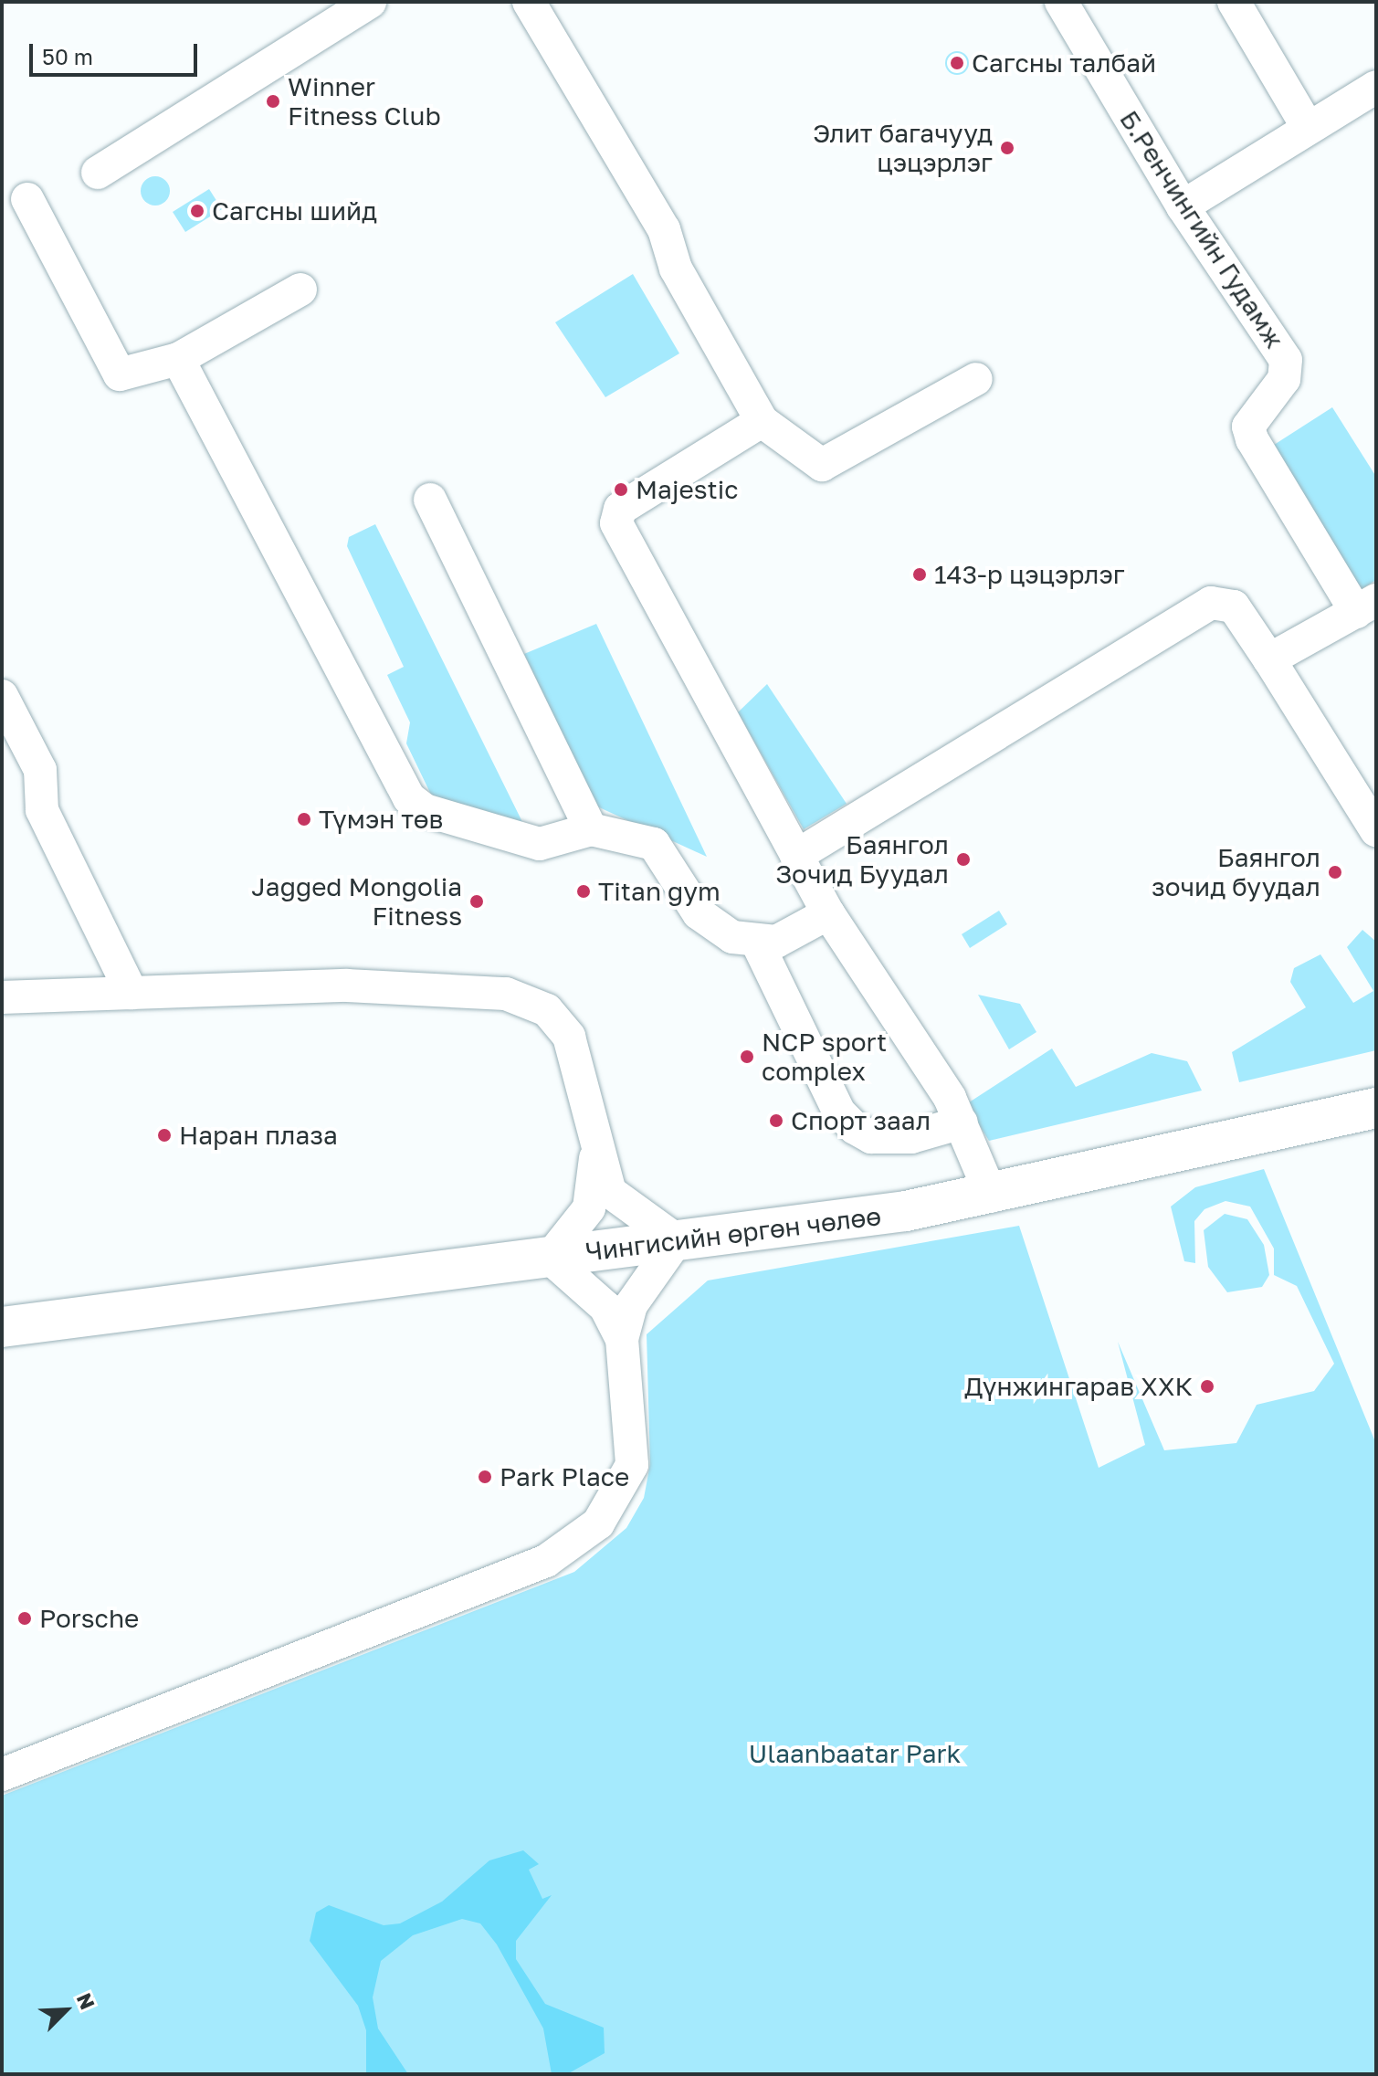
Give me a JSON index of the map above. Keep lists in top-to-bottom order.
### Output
{
  "streets": {
    "highway": ["Чингисийн өргөн чөлөө"],
    "street": ["Б.Ренчингийн Гудамж"]
  },
  "parks": ["Ulaanbaatar Park"],
  "places": [
    "Сагсны талбай",
    "Winner Fitness Club",
    "Элит багачууд цэцэрлэг",
    "Сагсны шийд",
    "Majestic",
    "143-р цэцэрлэг",
    "Түмэн төв",
    "Баянгол Зочид Буудал",
    "Баянгол зочид буудал",
    "Titan gym",
    "Jagged Mongolia Fitness",
    "NCP sport complex",
    "Спорт заал",
    "Наран плаза",
    "Дүнжингарав ХХК",
    "Park Place",
    "Porsche"
  ],
  "scale_bar": "50 m",
  "north": "top right"
}
